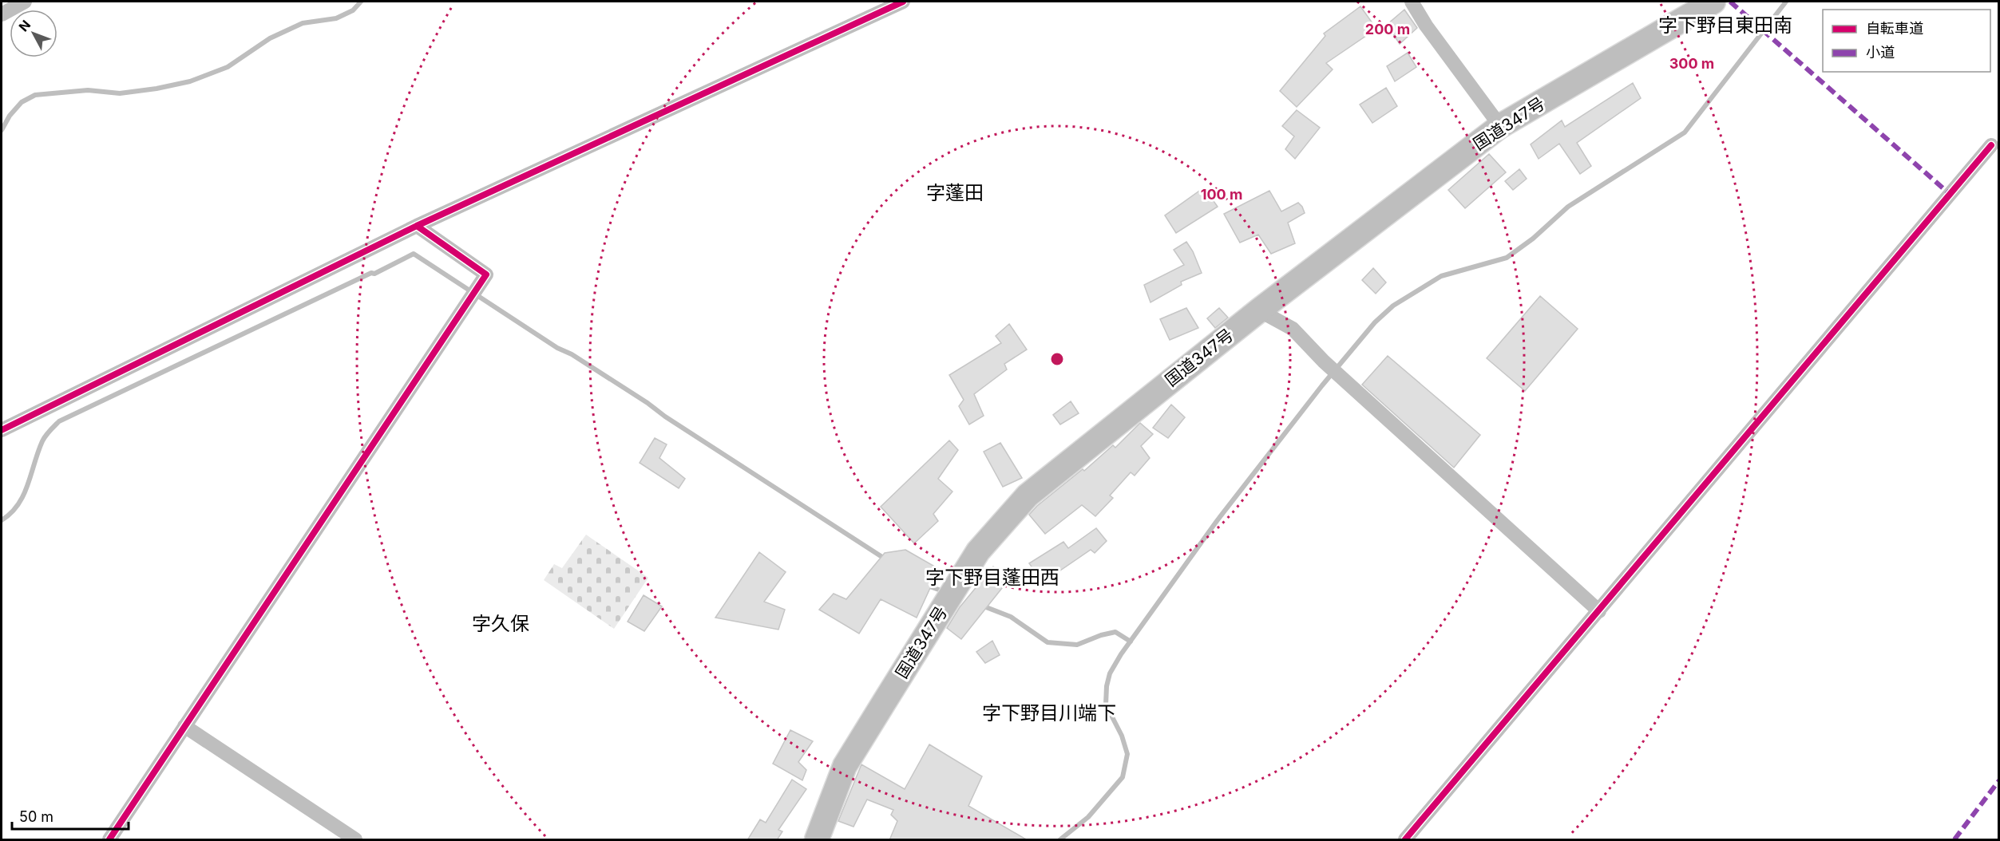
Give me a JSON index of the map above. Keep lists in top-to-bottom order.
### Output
{
  "streets": {
    "highway": ["国道347号"]
  },
  "districts": [
    "字下野目東田南",
    "字蓬田",
    "字下野目蓬田西",
    "字久保",
    "字下野目川端下"
  ],
  "legend": ["自転車道", "小道"],
  "scale_bar": "50 m",
  "north": "top left",
  "rings": ["200 m", "300 m", "100 m"]
}
